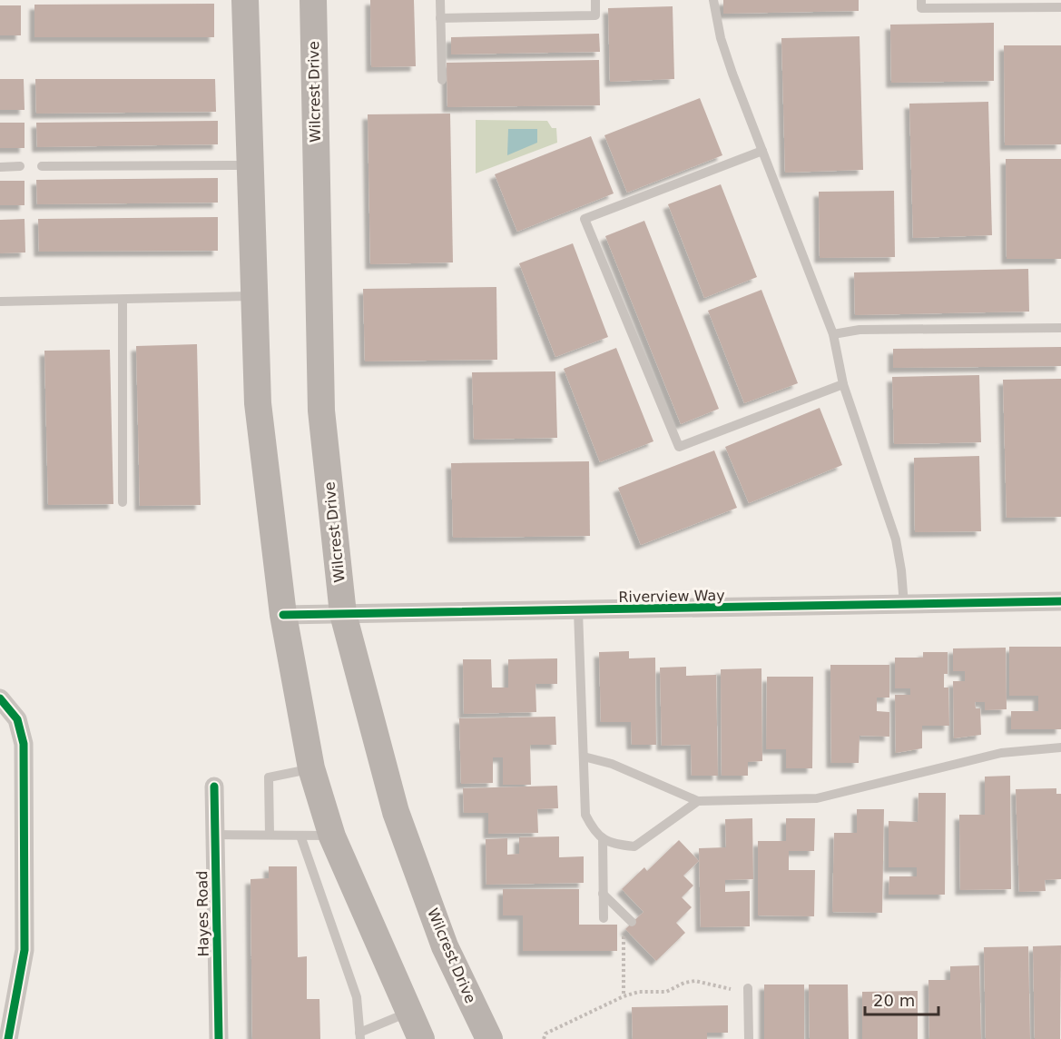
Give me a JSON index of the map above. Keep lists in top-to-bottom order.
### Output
{
  "streets": {
    "main road": ["Wilcrest Drive"],
    "street": ["Riverview Way", "Hayes Road"]
  },
  "crossings": [
    ["Wilcrest Drive", "Riverview Way"]
  ],
  "scale_bar": "20 m"
}
